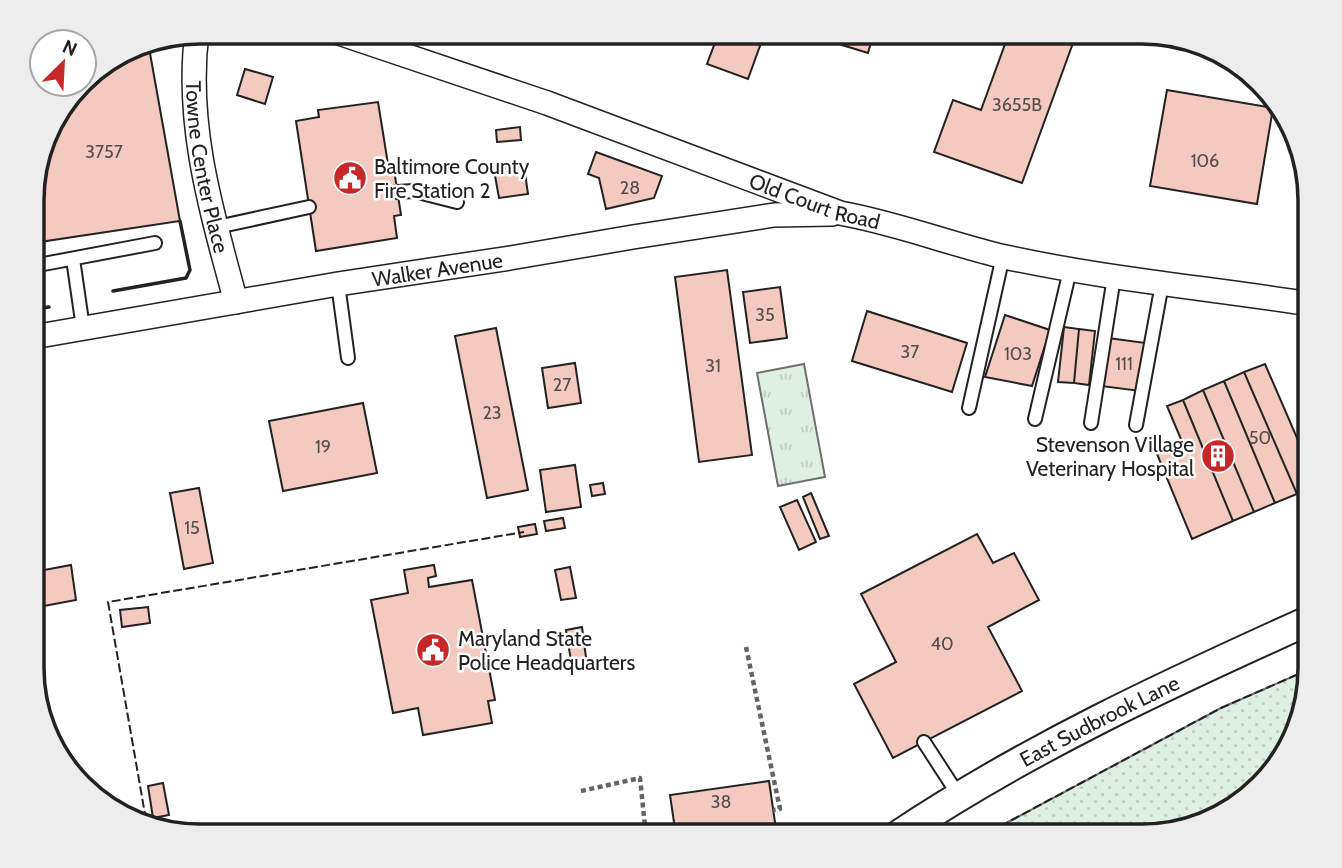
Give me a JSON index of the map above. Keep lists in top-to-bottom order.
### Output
{
  "streets": {
    "street": [
      "Towne Center Place",
      "Old Court Road",
      "Walker Avenue",
      "East Sudbrook Lane"
    ]
  },
  "crossings": [
    ["Towne Center Place", "Walker Avenue"],
    ["Old Court Road", "Walker Avenue"]
  ],
  "places": {
    "public building": ["Baltimore County Fire Station 2", "Maryland State Police Headquarters"],
    "building": ["Stevenson Village Veterinary Hospital"]
  },
  "house_numbers": [
    "3655B",
    "3757",
    "106",
    "28",
    "35",
    "37",
    "103",
    "111",
    "31",
    "27",
    "23",
    "50",
    "19",
    "15",
    "40",
    "38"
  ],
  "north": "top right"
}
